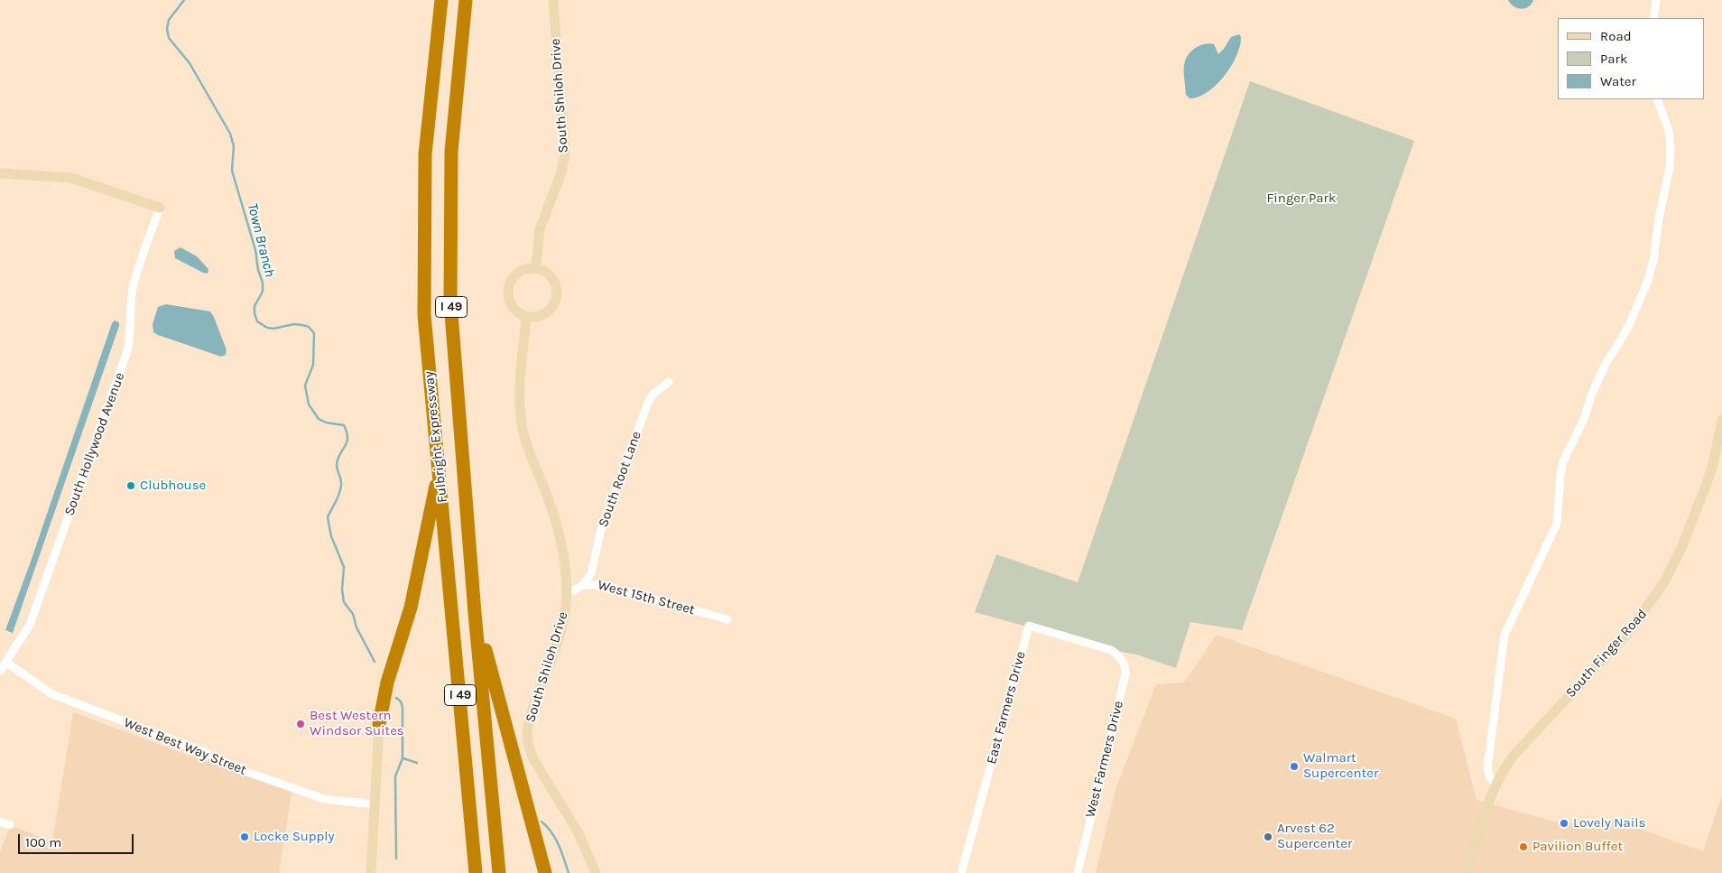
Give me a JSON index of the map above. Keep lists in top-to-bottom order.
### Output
{
  "streets": {
    "highway": ["I 49", "Fulbright Expressway"],
    "street": [
      "South Shiloh Drive",
      "South Hollywood Avenue",
      "South Root Lane",
      "West 15th Street",
      "South Finger Road",
      "East Farmers Drive",
      "West Best Way Street",
      "West Farmers Drive"
    ]
  },
  "crossings": [
    ["South Shiloh Drive", "West 15th Street"],
    ["South Hollywood Avenue", "West Best Way Street"],
    ["South Root Lane", "West 15th Street"],
    ["East Farmers Drive", "West Farmers Drive"]
  ],
  "water": ["Town Branch"],
  "parks": ["Finger Park"],
  "places": [
    "Clubhouse",
    "Best Western Windsor Suites",
    "Walmart Supercenter",
    "Lovely Nails",
    "Locke Supply",
    "Arvest 62 Supercenter",
    "Pavilion Buffet"
  ],
  "legend": ["Road", "Park", "Water"],
  "scale_bar": "100 m"
}
